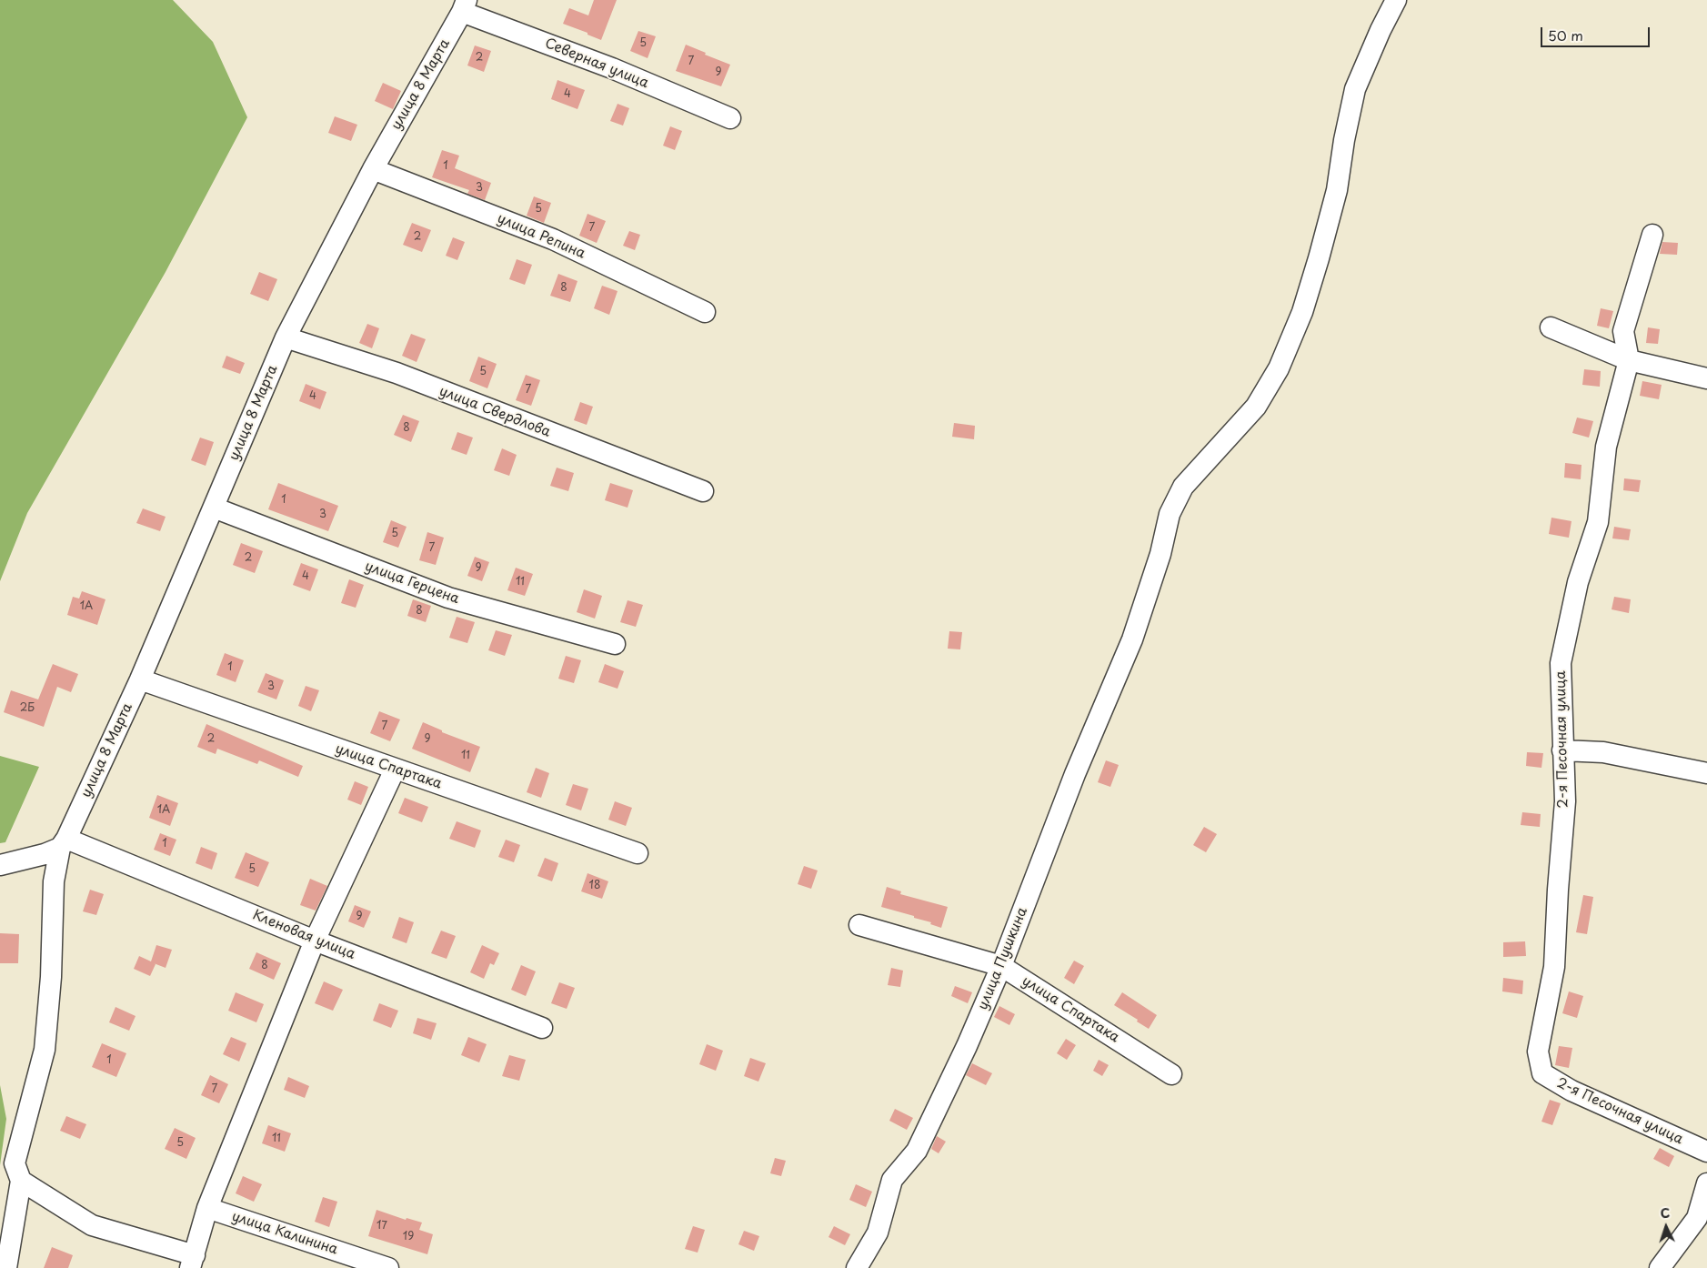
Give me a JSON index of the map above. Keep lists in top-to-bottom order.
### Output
{
  "streets": {
    "street": [
      "Северная улица",
      "улица 8 Марта",
      "улица Репина",
      "улица Свердлова",
      "улица Герцена",
      "2-я Песочная улица",
      "улица Спартака",
      "Кленовая улица",
      "улица Пушкина",
      "улица Калинина"
    ]
  },
  "crossings": [
    ["Северная улица", "улица 8 Марта"],
    ["улица 8 Марта", "улица Репина"],
    ["улица 8 Марта", "улица Свердлова"],
    ["улица 8 Марта", "улица Герцена"],
    ["улица 8 Марта", "улица Спартака"],
    ["улица 8 Марта", "Кленовая улица"],
    ["улица Спартака", "улица Пушкина"]
  ],
  "house_numbers": [
    "5",
    "2",
    "7",
    "9",
    "4",
    "1",
    "3",
    "5",
    "7",
    "2",
    "8",
    "5",
    "7",
    "4",
    "8",
    "1",
    "3",
    "5",
    "7",
    "2",
    "9",
    "4",
    "11",
    "1А",
    "8",
    "1",
    "3",
    "2Б",
    "7",
    "2",
    "9",
    "11",
    "1А",
    "1",
    "5",
    "18",
    "9",
    "8",
    "1",
    "7",
    "11",
    "5",
    "17",
    "19"
  ],
  "scale_bar": "50 m",
  "north": "top"
}
